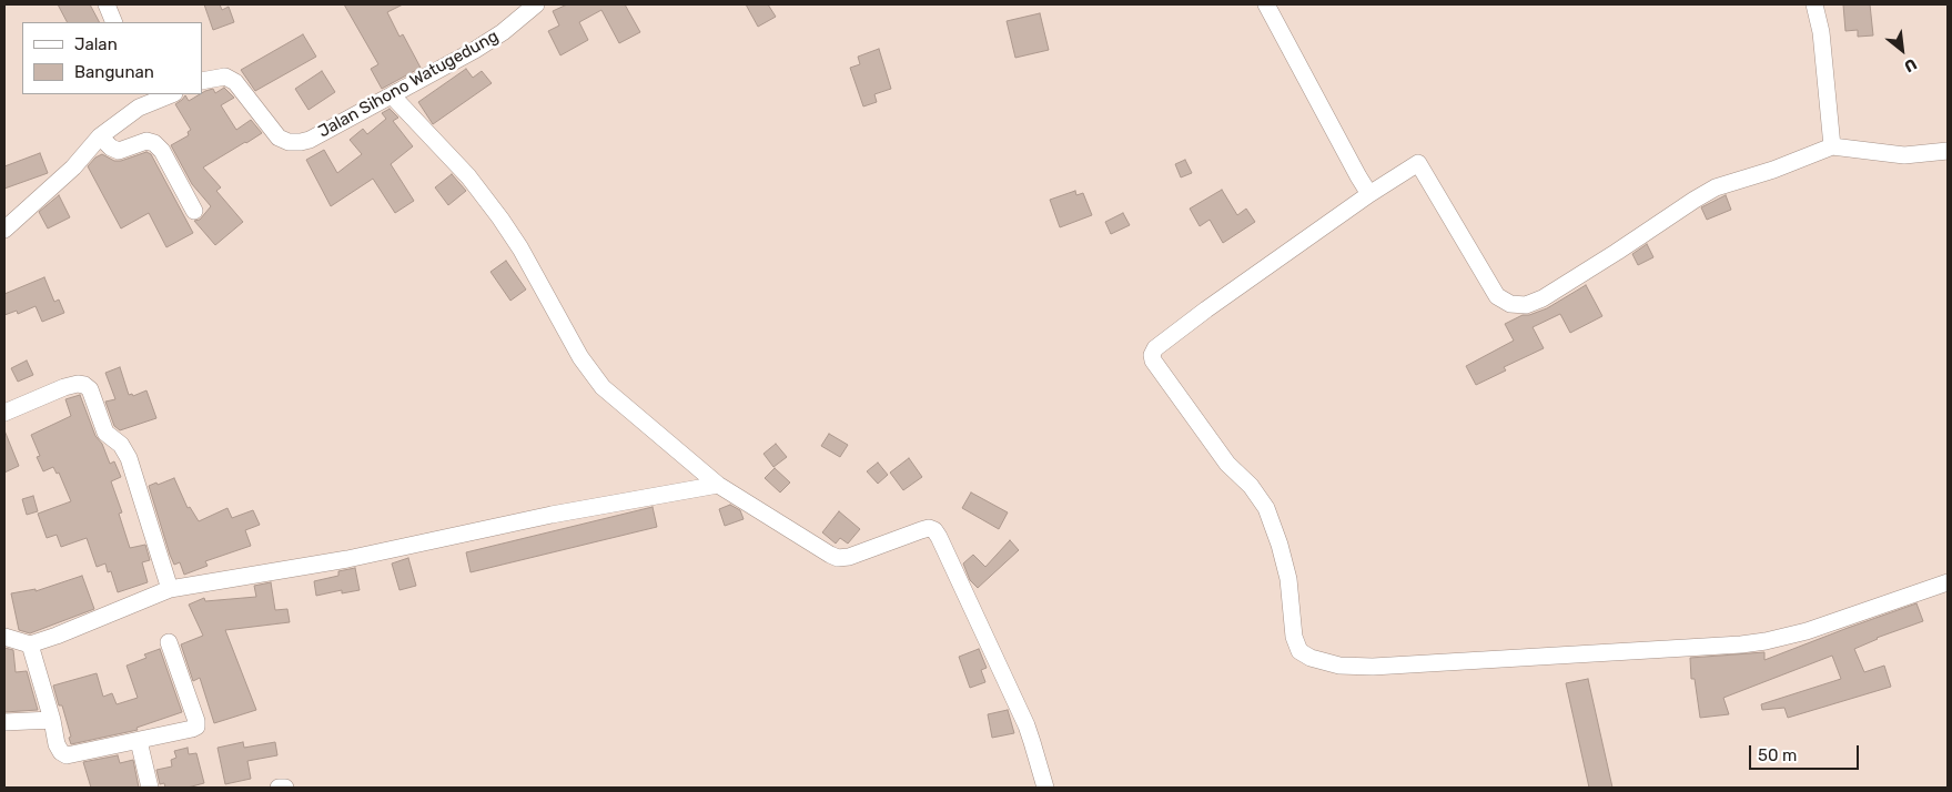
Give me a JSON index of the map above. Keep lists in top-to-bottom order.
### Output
{
  "streets": {
    "street": ["Jalan Sihono Watugedung"]
  },
  "legend": ["Jalan", "Bangunan"],
  "scale_bar": "50 m",
  "north": "bottom right"
}
